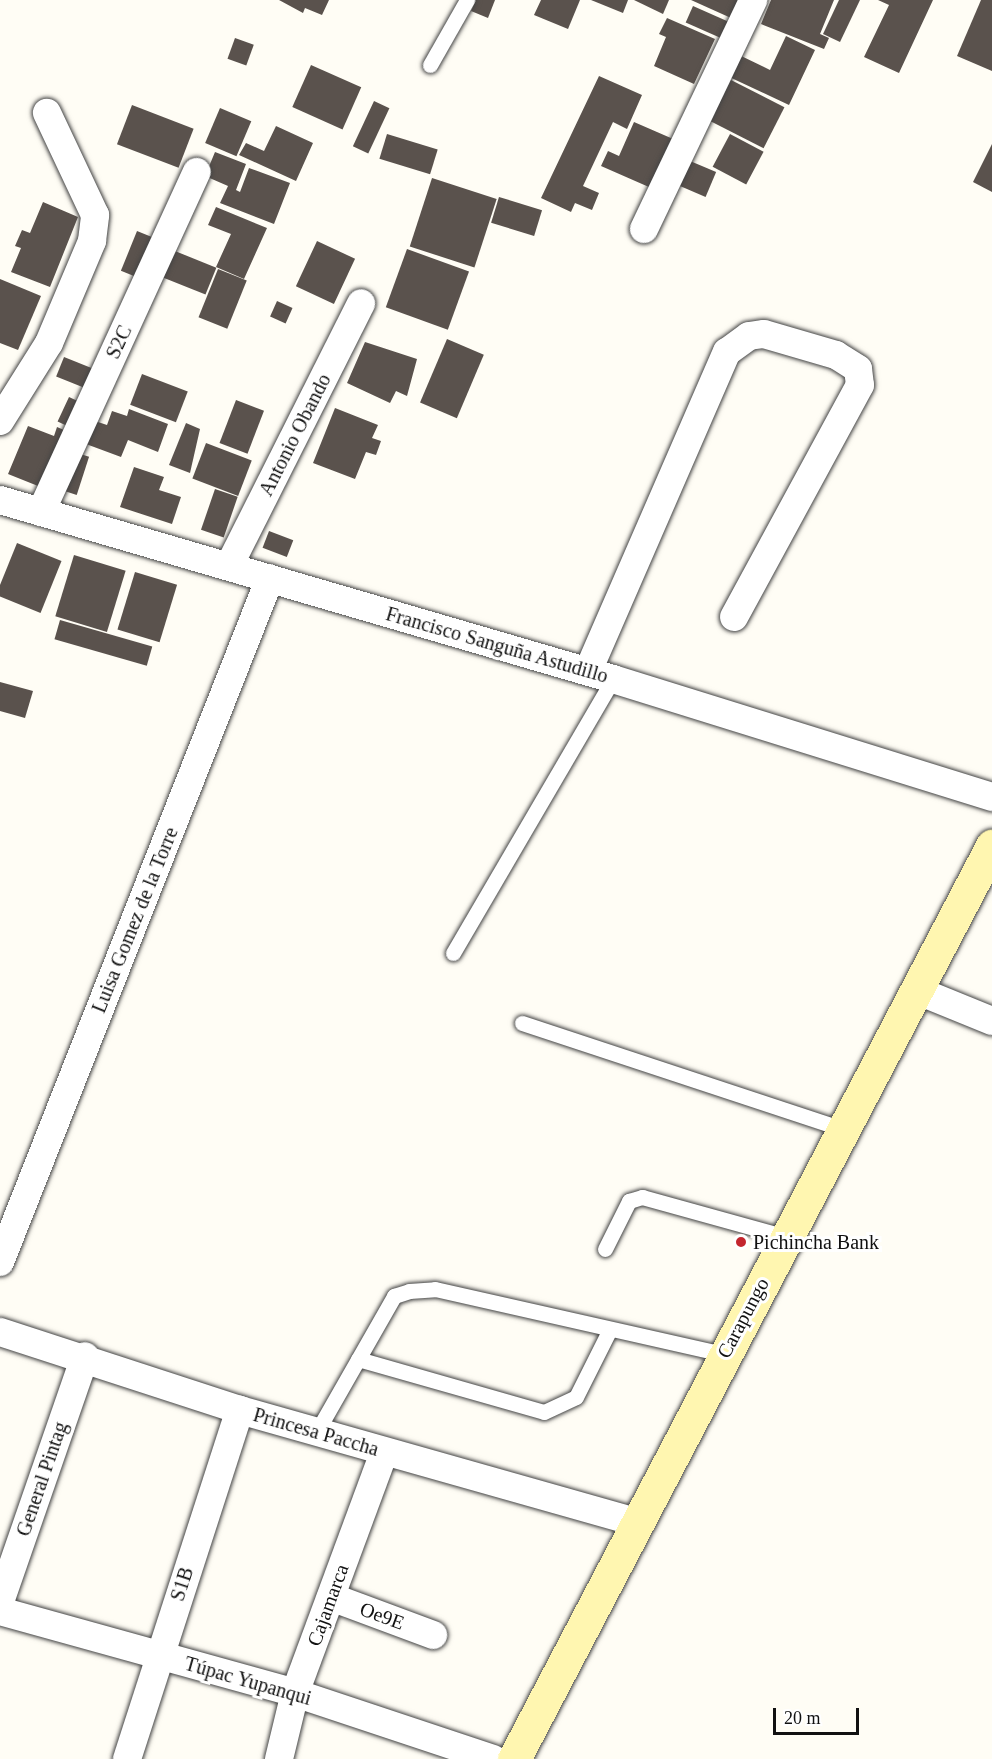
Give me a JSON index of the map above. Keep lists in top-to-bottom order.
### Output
{
  "streets": {
    "street": [
      "S2C",
      "Antonio Obando",
      "Francisco Sanguña Astudillo",
      "Luisa Gomez de la Torre",
      "Carapungo",
      "Princesa Paccha",
      "General Pintag",
      "S1B",
      "Cajamarca",
      "Oe9E",
      "Túpac Yupanqui"
    ]
  },
  "crossings": [
    ["S2C", "Francisco Sanguña Astudillo"],
    ["Antonio Obando", "Francisco Sanguña Astudillo"],
    ["Francisco Sanguña Astudillo", "Luisa Gomez de la Torre"],
    ["Carapungo", "Princesa Paccha"],
    ["Princesa Paccha", "General Pintag"],
    ["Princesa Paccha", "S1B"],
    ["Princesa Paccha", "Cajamarca"],
    ["S1B", "Túpac Yupanqui"],
    ["Cajamarca", "Oe9E"],
    ["Cajamarca", "Túpac Yupanqui"]
  ],
  "places": ["Pichincha Bank"],
  "scale_bar": "20 m"
}
